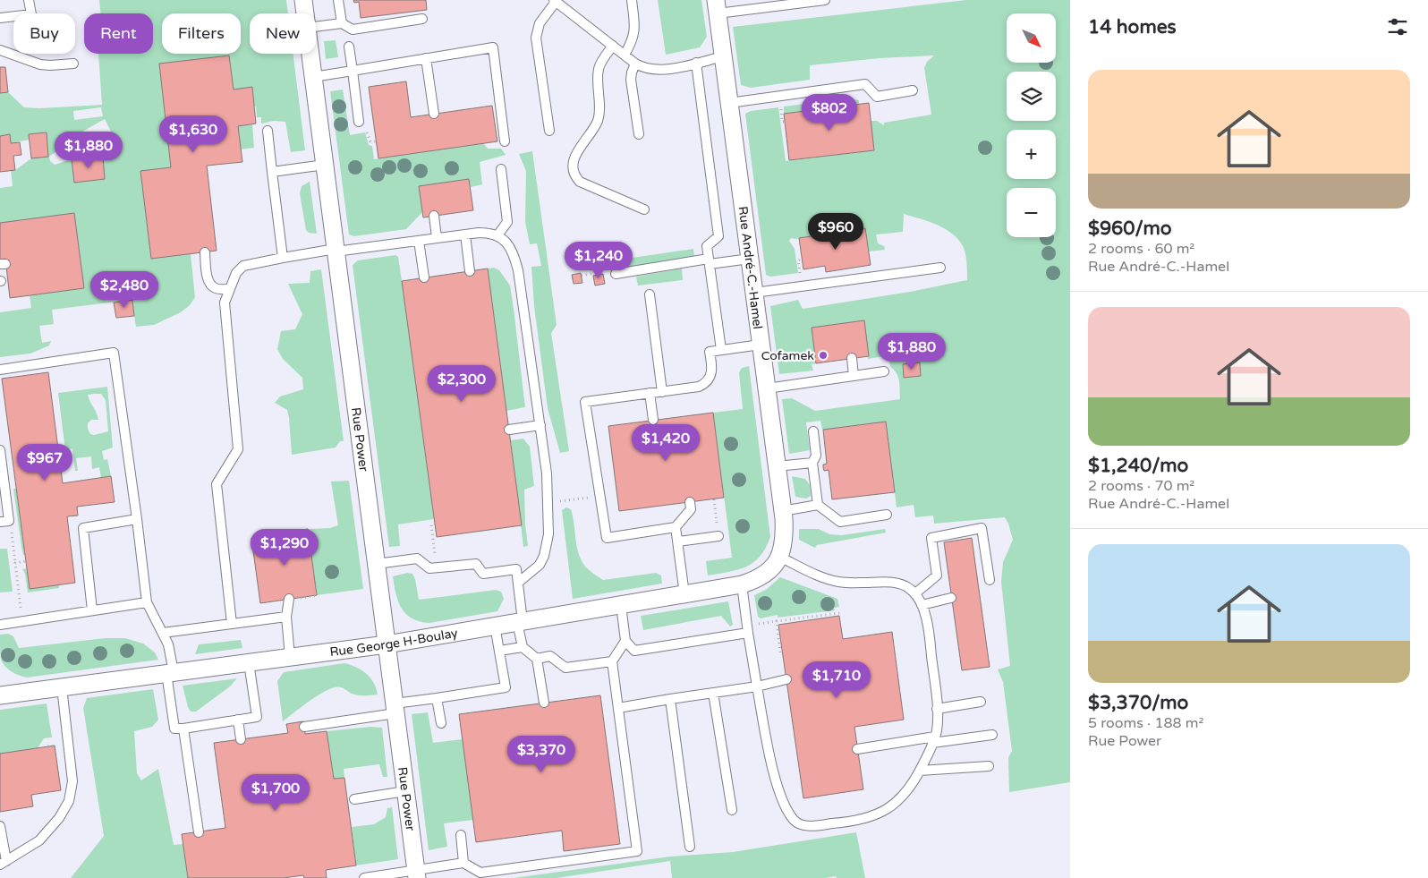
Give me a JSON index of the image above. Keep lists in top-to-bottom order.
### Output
{
  "streets": {
    "street": ["Rue André-C.-Hamel", "Rue Power", "Rue George H-Boulay"]
  },
  "crossings": [
    ["Rue André-C.-Hamel", "Rue George H-Boulay"],
    ["Rue Power", "Rue George H-Boulay"]
  ],
  "places": ["Cofamek"],
  "north": "bottom right",
  "page": {
    "heading": "14 homes",
    "map_buttons": ["+", "−"],
    "chip": [
      "Buy",
      "Rent",
      "Filters",
      "New"
    ],
    "list": [
      {
        "name": "$960/mo",
        "note": "2 rooms · 60 m² · Rue André-C.-Hamel"
      },
      {
        "name": "$1,240/mo",
        "note": "2 rooms · 70 m² · Rue André-C.-Hamel"
      },
      {
        "name": "$3,370/mo",
        "note": "5 rooms · 188 m² · Rue Power"
      }
    ],
    "price": [
      "$802",
      "$1,630",
      "$1,880",
      "$960",
      "$1,240",
      "$2,480",
      "$1,880",
      "$2,300",
      "$1,420",
      "$967",
      "$1,290",
      "$1,710",
      "$3,370",
      "$1,700"
    ]
  }
}
